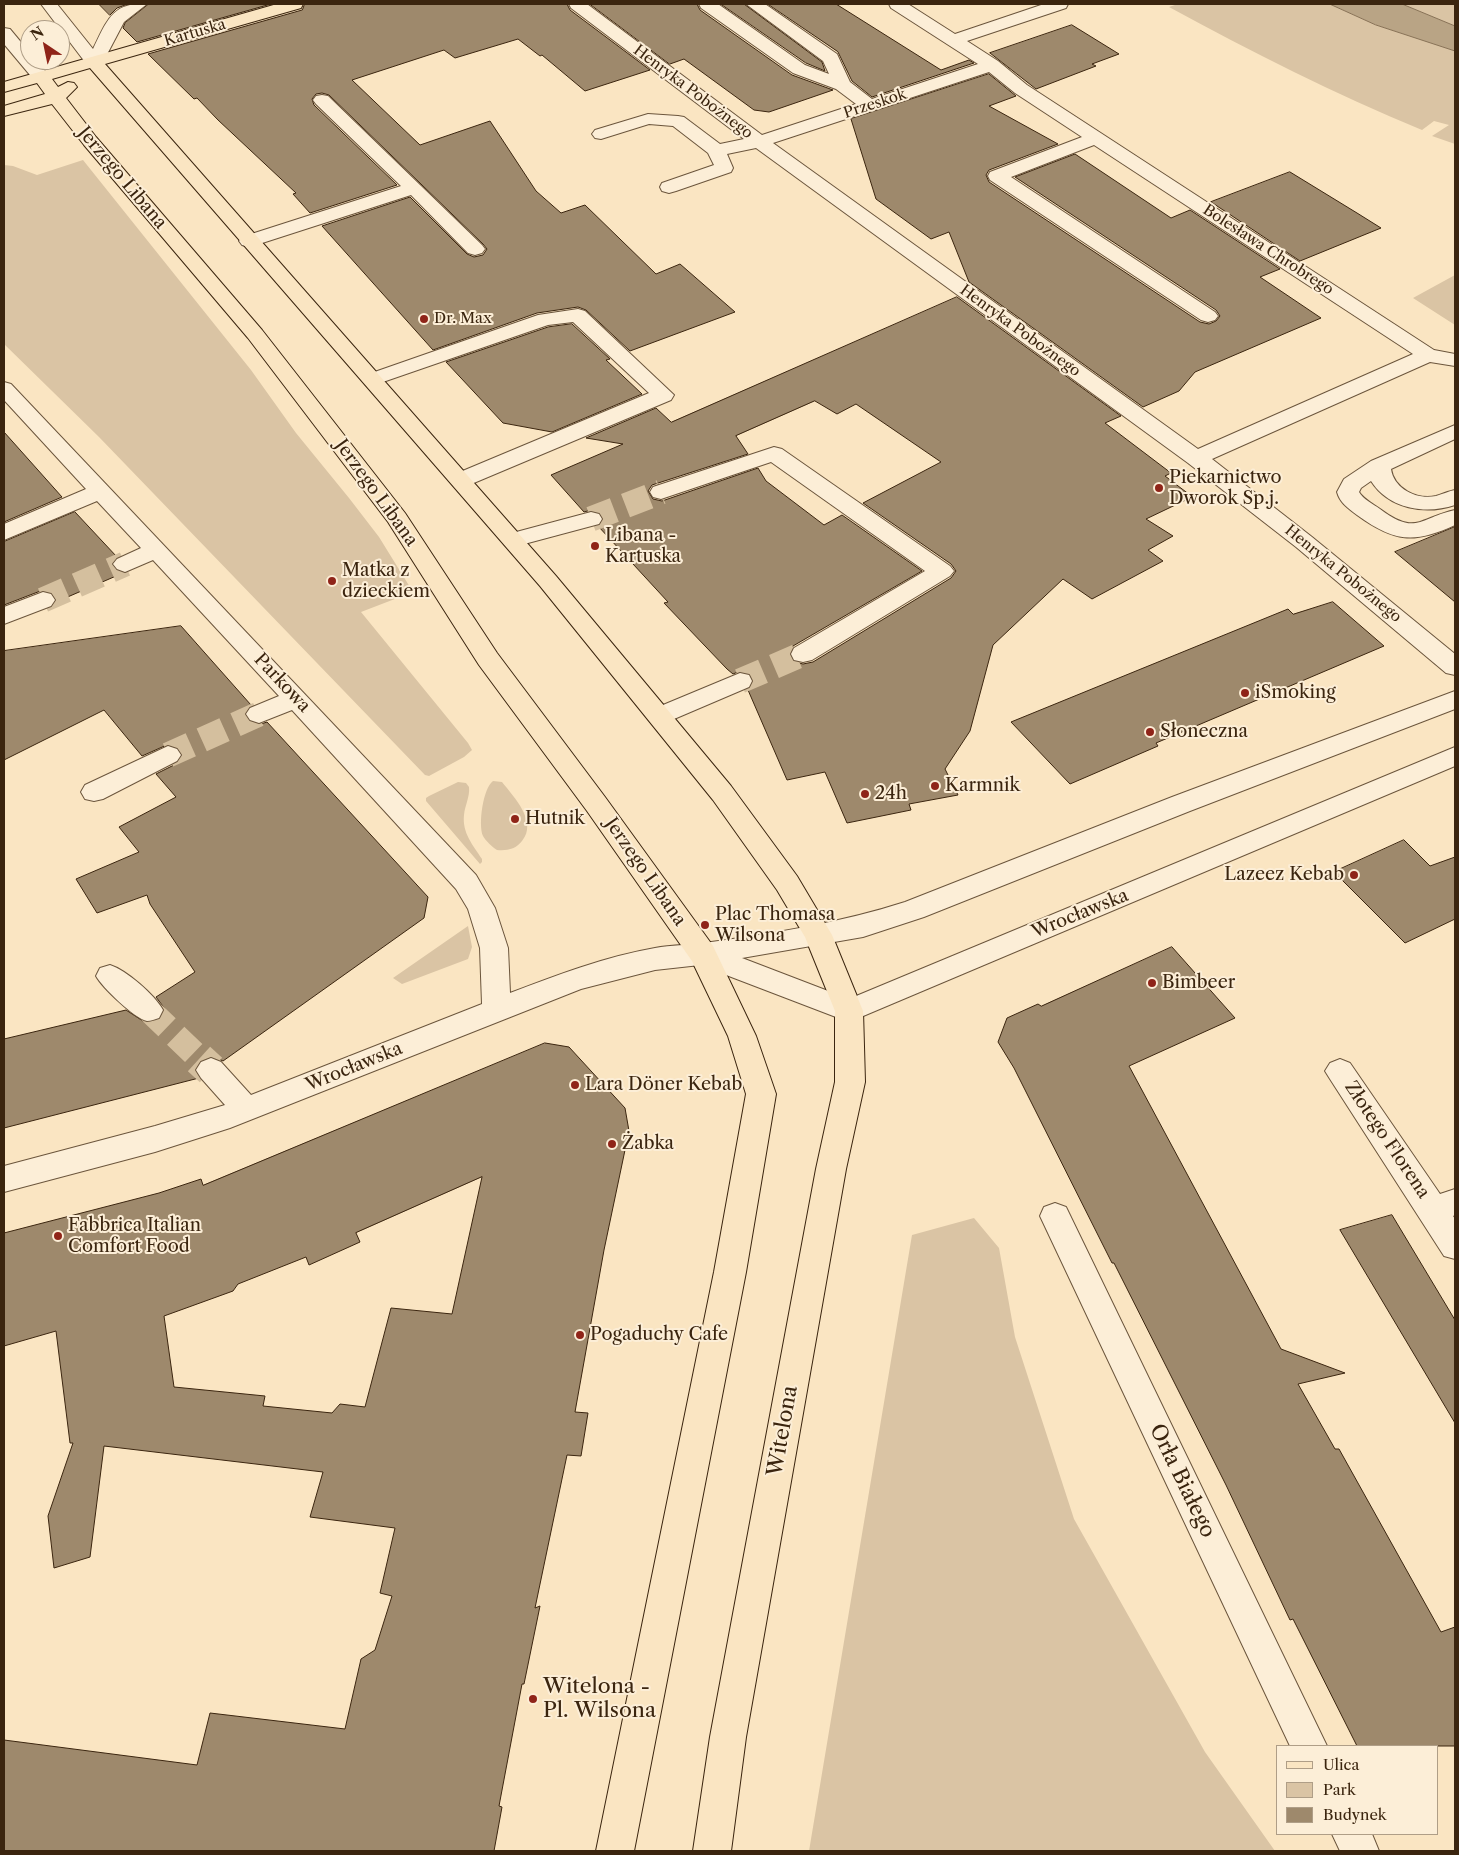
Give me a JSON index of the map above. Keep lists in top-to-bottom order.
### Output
{
  "streets": {
    "main road": ["Kartuska", "Jerzego Libana", "Witelona"],
    "street": [
      "Henryka Pobożnego",
      "Przeskok",
      "Bolesława Chrobrego",
      "Parkowa",
      "Wrocławska",
      "Złotego Florena",
      "Orła Białego"
    ]
  },
  "crossings": [
    ["Kartuska", "Jerzego Libana"],
    ["Henryka Pobożnego", "Przeskok"],
    ["Przeskok", "Bolesława Chrobrego"],
    ["Jerzego Libana", "Wrocławska"],
    ["Parkowa", "Wrocławska"],
    ["Wrocławska", "Witelona"]
  ],
  "places": [
    "Dr. Max",
    "Piekarnictwo Dworok Sp.j.",
    "Libana - Kartuska",
    "Matka z dzieckiem",
    "iSmoking",
    "Słoneczna",
    "Karmnik",
    "24h",
    "Hutnik",
    "Lazeez Kebab",
    "Plac Thomasa Wilsona",
    "Bimbeer",
    "Lara Döner Kebab",
    "Żabka",
    "Fabbrica Italian Comfort Food",
    "Pogaduchy Cafe",
    "Witelona - Pl. Wilsona"
  ],
  "legend": ["Ulica", "Park", "Budynek"],
  "north": "top left"
}
